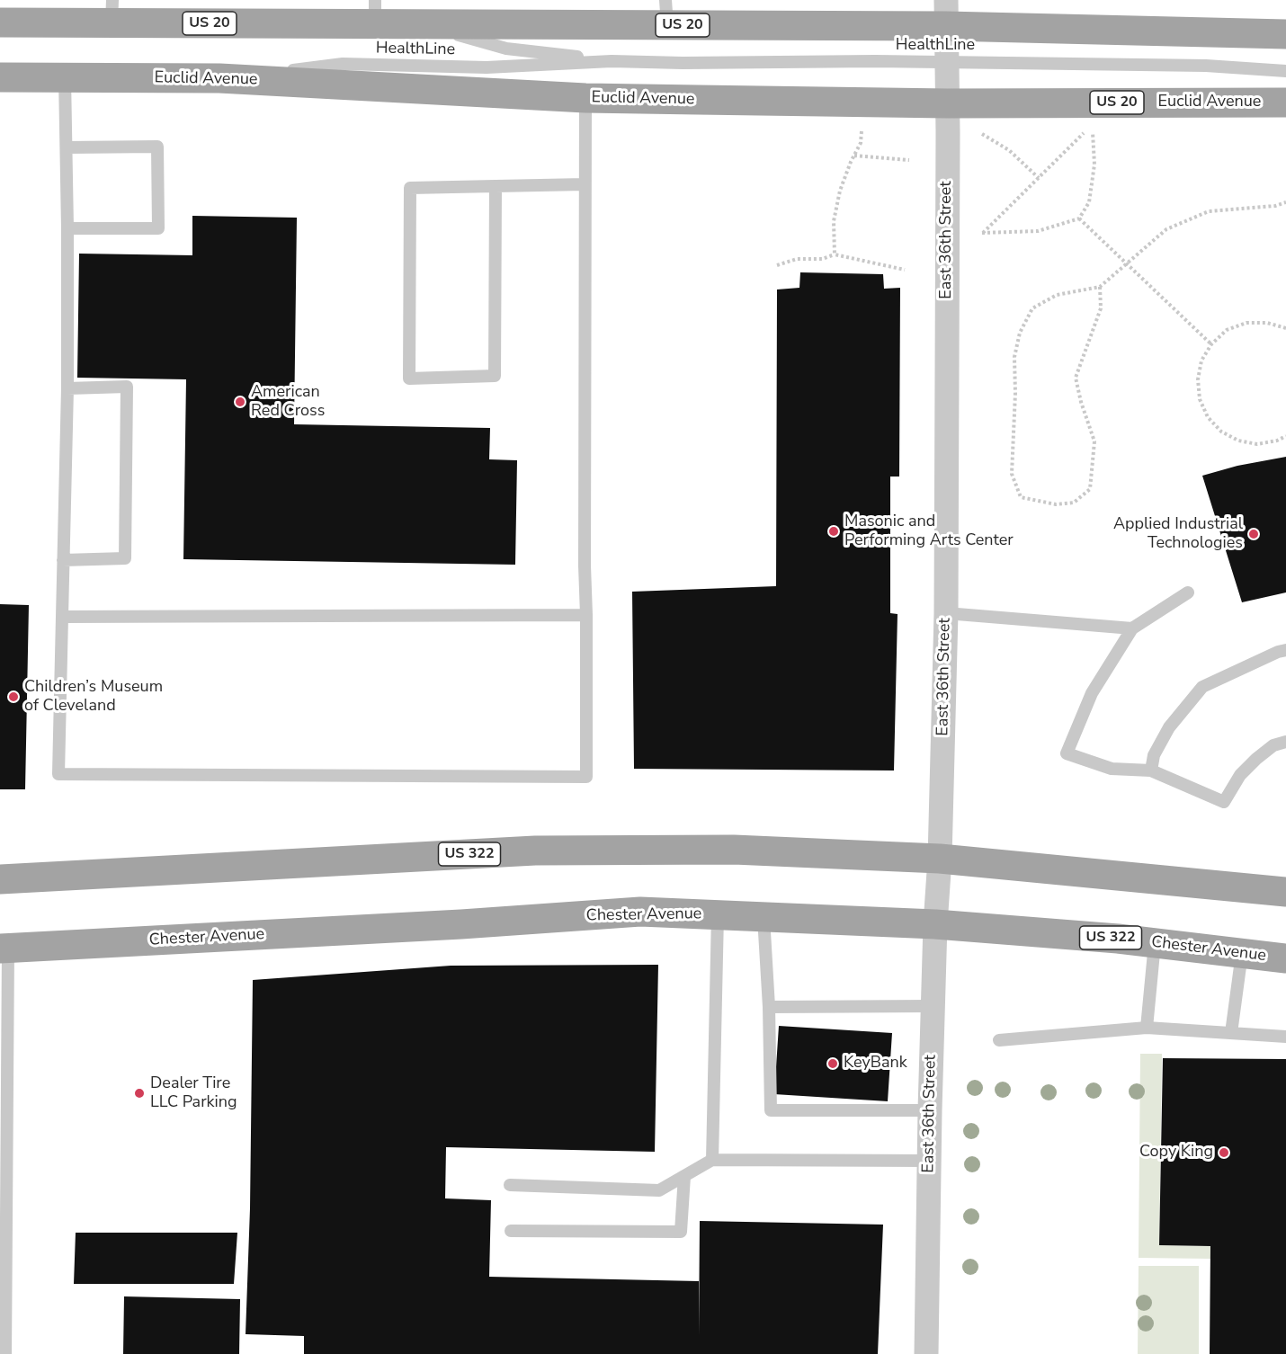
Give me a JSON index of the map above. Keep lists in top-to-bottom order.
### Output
{
  "streets": {
    "main road": [
      "US 20",
      "Euclid Avenue",
      "US 322",
      "Chester Avenue"
    ],
    "street": ["East 36th Street"],
    "lane": ["HealthLine"]
  },
  "crossings": [
    ["US 20", "HealthLine"],
    ["US 20", "East 36th Street"],
    ["HealthLine", "Euclid Avenue"],
    ["HealthLine", "East 36th Street"],
    ["Euclid Avenue", "East 36th Street"],
    ["East 36th Street", "US 322"],
    ["East 36th Street", "Chester Avenue"]
  ],
  "places": [
    "American Red Cross",
    "Masonic and Performing Arts Center",
    "Applied Industrial Technologies",
    "Children’s Museum of Cleveland",
    "KeyBank",
    "Dealer Tire LLC Parking",
    "Copy King"
  ]
}
